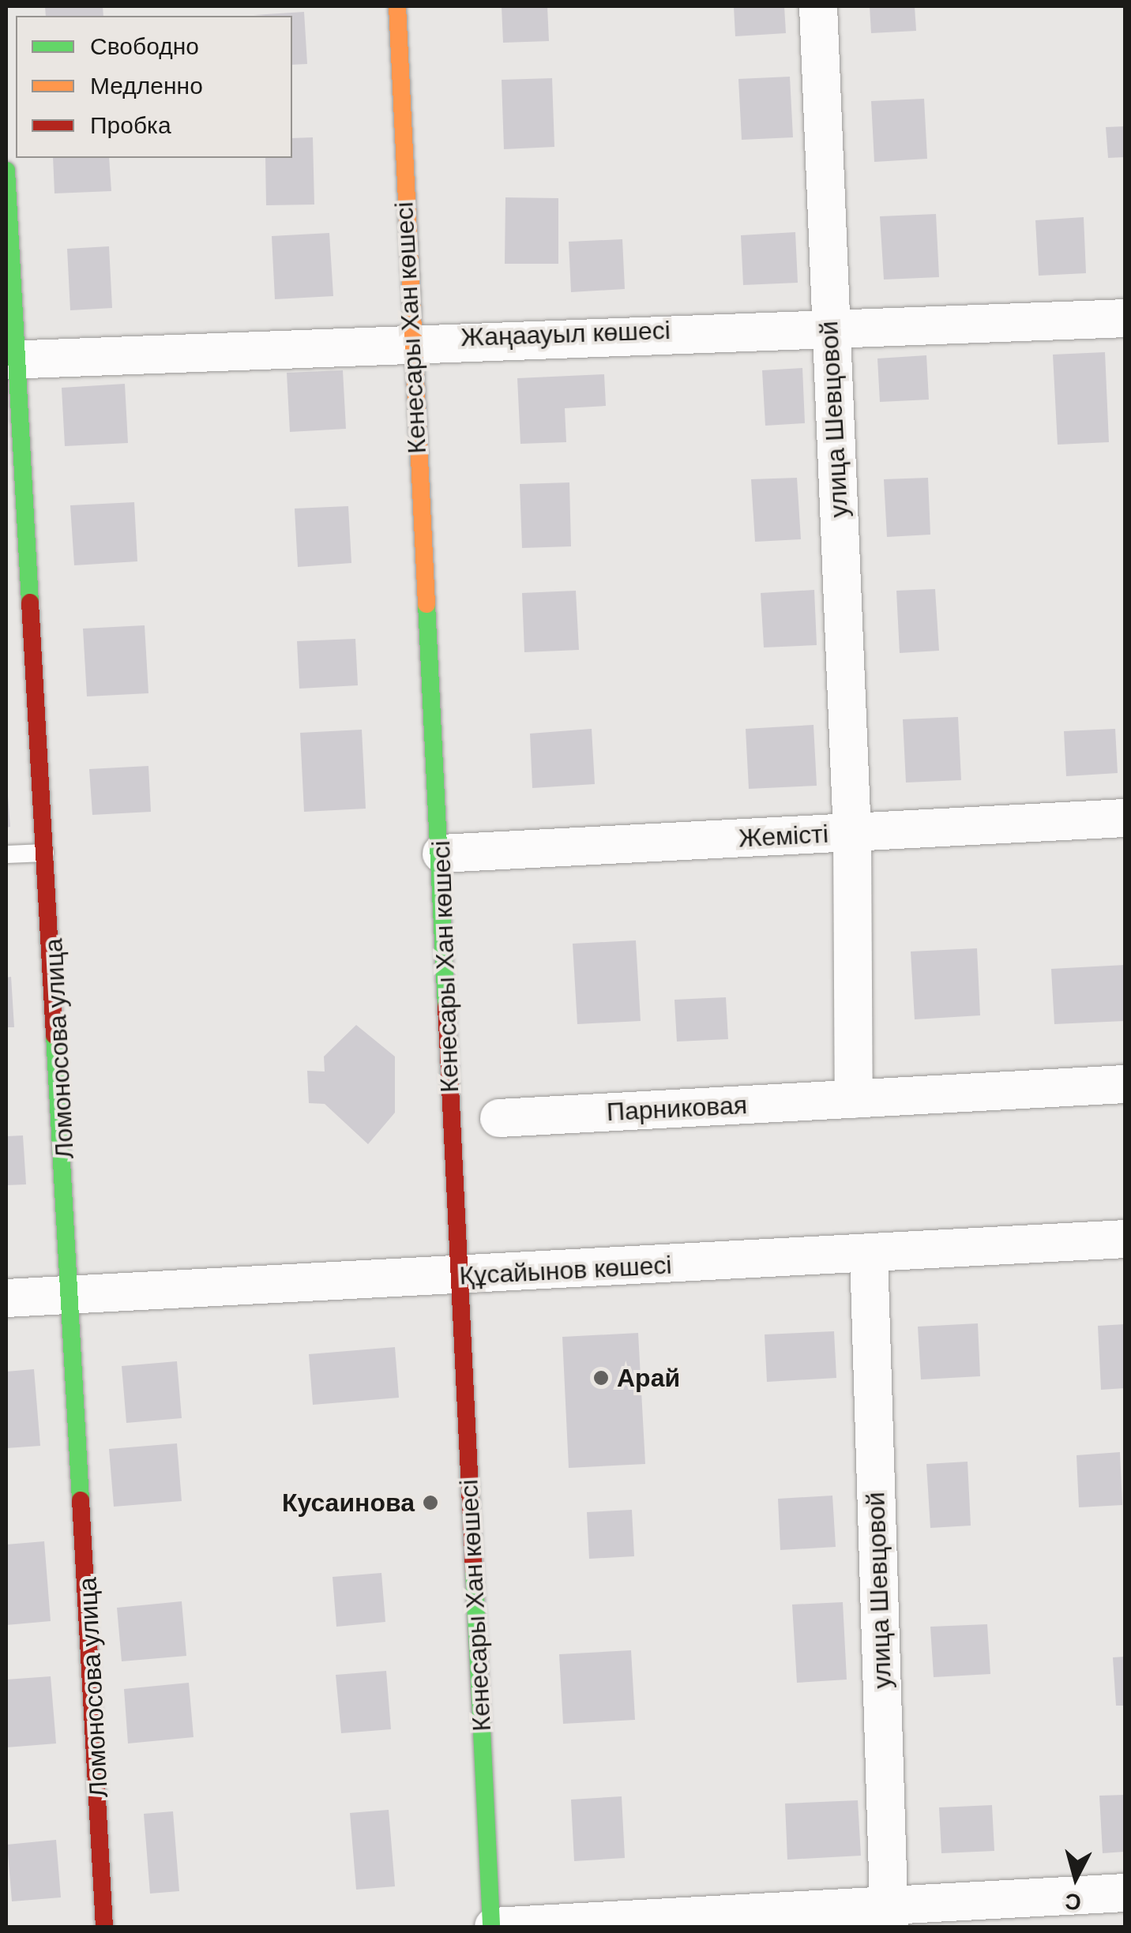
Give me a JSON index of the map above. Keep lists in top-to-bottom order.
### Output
{
  "streets": {
    "main road": ["Кенесары Хан көшесі", "Ломоносова улица"],
    "street": [
      "Жаңаауыл көшесі",
      "улица Шевцовой",
      "Жемісті",
      "Парниковая",
      "Құсайынов көшесі"
    ]
  },
  "crossings": [
    ["Кенесары Хан көшесі", "Жаңаауыл көшесі"],
    ["Кенесары Хан көшесі", "Жемісті"],
    ["Кенесары Хан көшесі", "Құсайынов көшесі"],
    ["Жаңаауыл көшесі", "улица Шевцовой"],
    ["Жаңаауыл көшесі", "Ломоносова улица"],
    ["улица Шевцовой", "Жемісті"],
    ["улица Шевцовой", "Құсайынов көшесі"],
    ["Ломоносова улица", "Құсайынов көшесі"]
  ],
  "places": ["Арай", "Кусаинова"],
  "legend": ["Свободно", "Медленно", "Пробка"],
  "north": "bottom"
}
